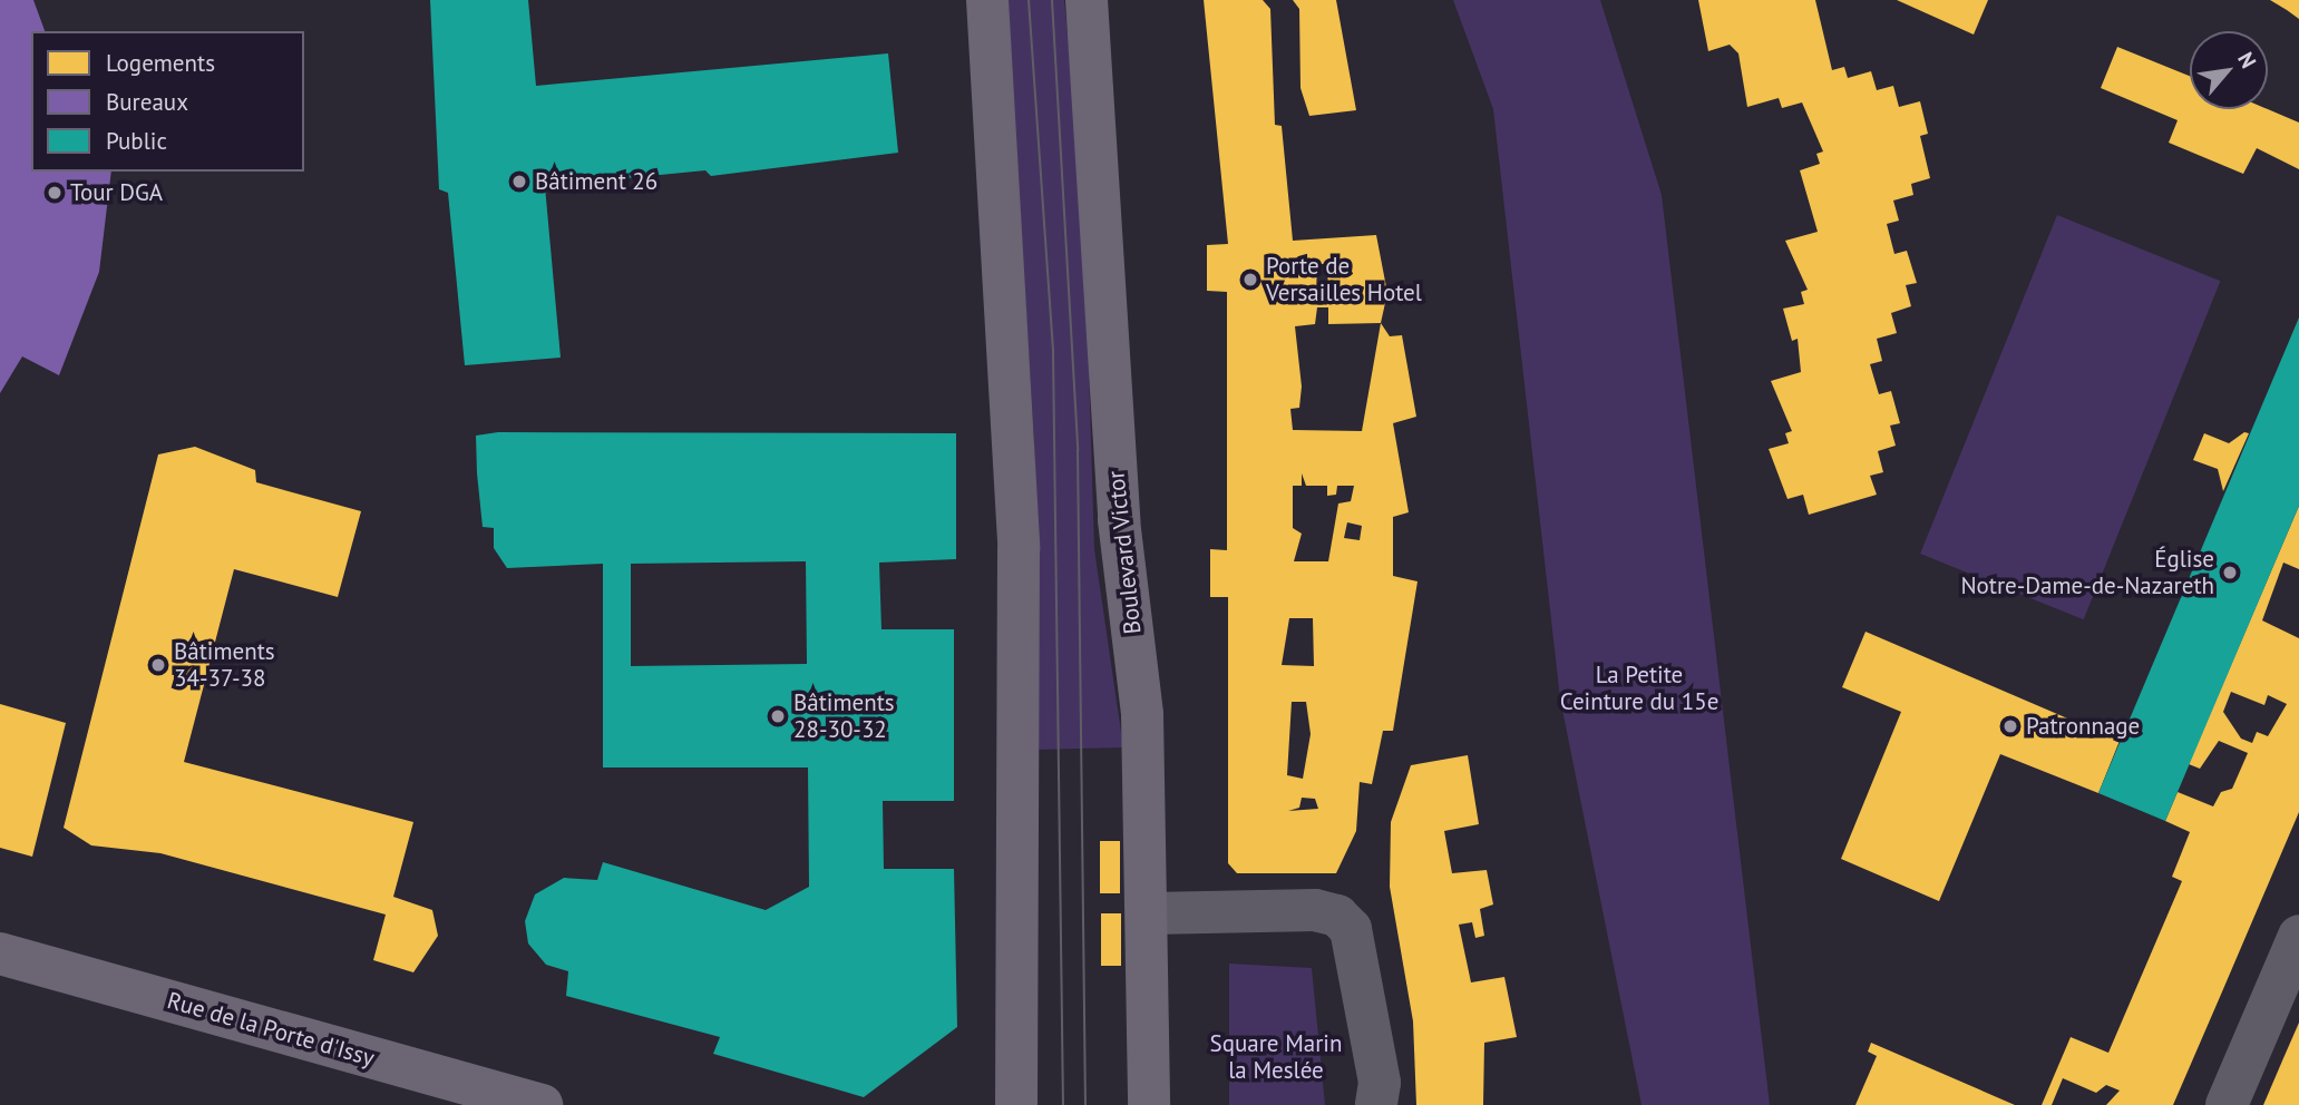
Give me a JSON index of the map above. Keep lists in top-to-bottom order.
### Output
{
  "streets": {
    "main road": ["Boulevard Victor", "Rue de la Porte d'Issy"]
  },
  "parks": ["La Petite Ceinture du 15e", "Square Marin la Meslée"],
  "places": [
    "Bâtiment 26",
    "Tour DGA",
    "Porte de Versailles Hotel",
    "Église Notre-Dame-de-Nazareth",
    "Bâtiments 34-37-38",
    "Bâtiments 28-30-32",
    "Patronnage"
  ],
  "legend": ["Logements", "Bureaux", "Public"],
  "north": "top right"
}
